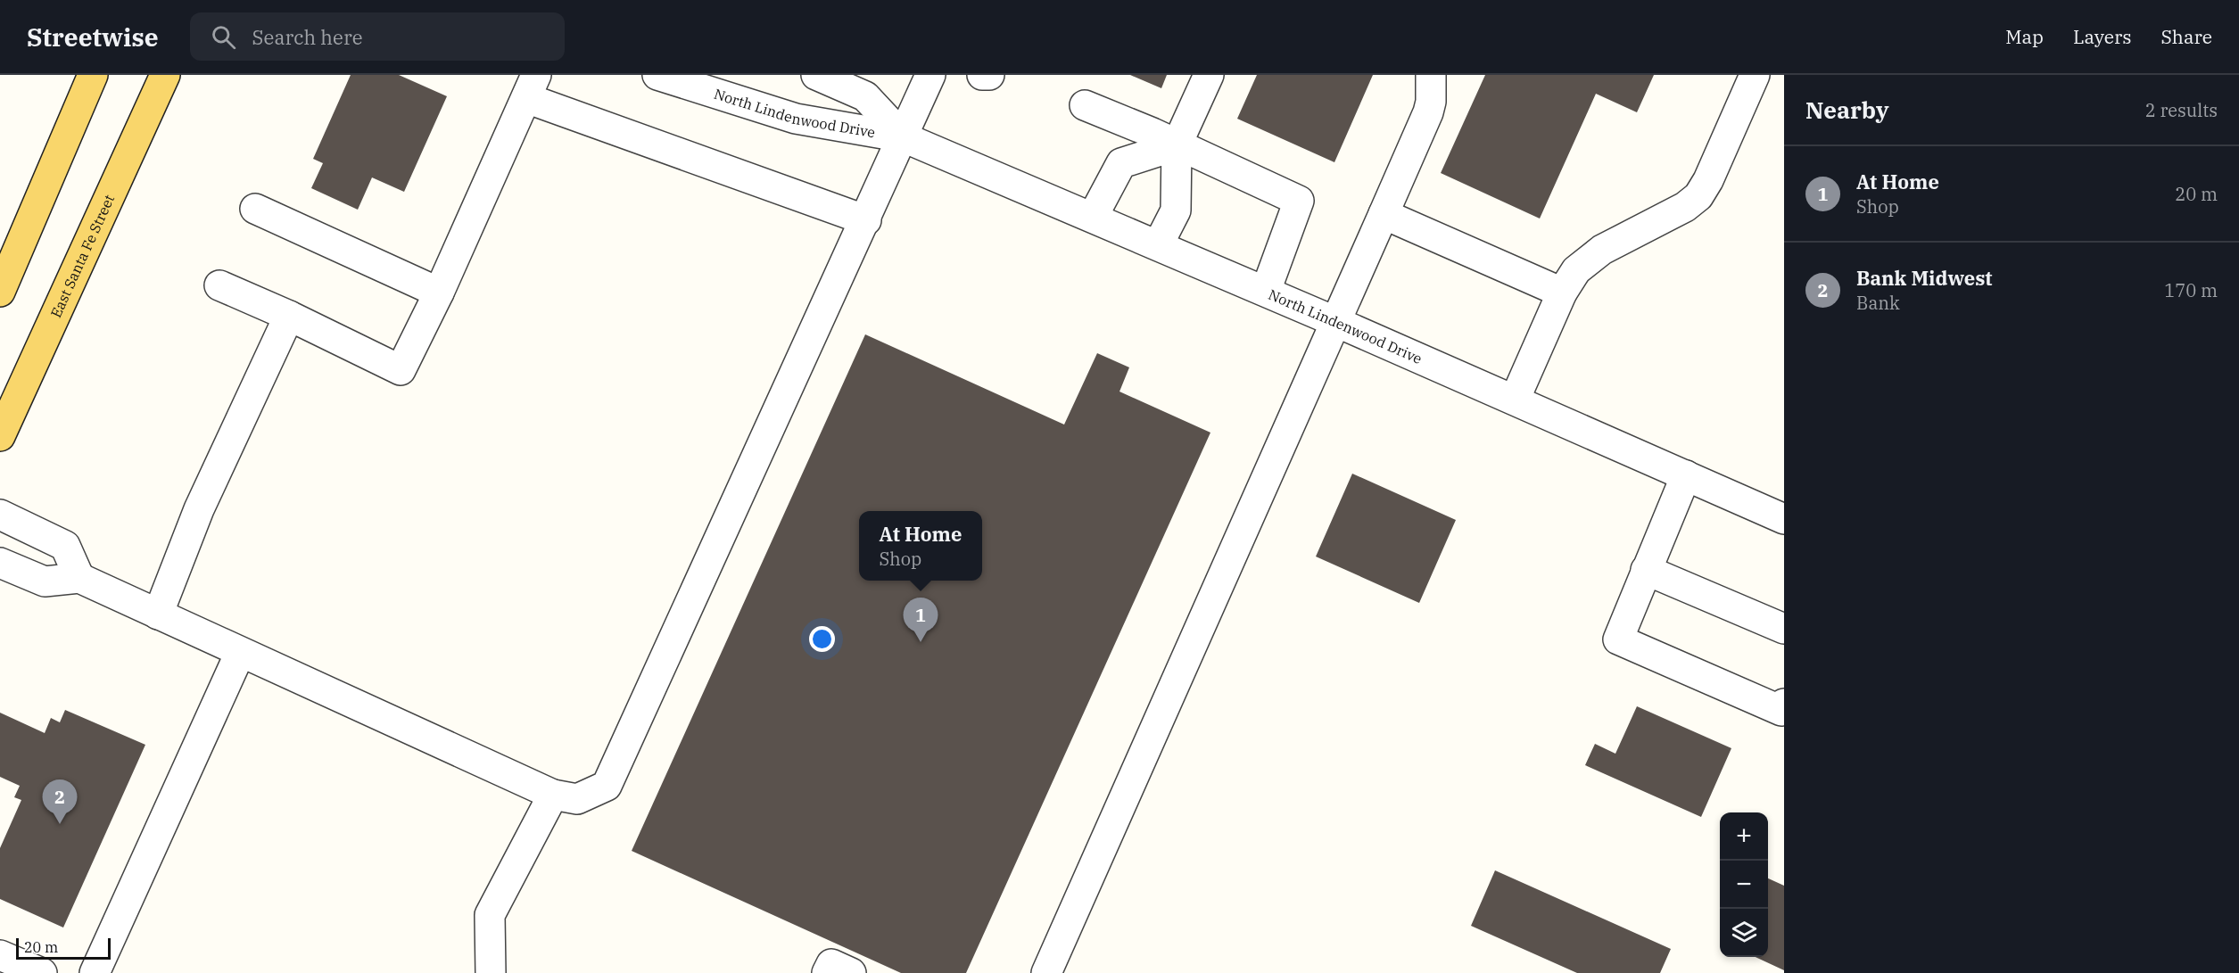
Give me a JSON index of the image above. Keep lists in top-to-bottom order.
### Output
{
  "streets": {
    "main road": ["East Santa Fe Street"],
    "street": ["North Lindenwood Drive"]
  },
  "scale_bar": "20 m",
  "page": {
    "header": "Streetwise",
    "search": "Search here",
    "nav": ["Map", "Layers", "Share"],
    "heading": ["Nearby", "2 results"],
    "list": [
      {
        "mark": "1",
        "name": "At Home",
        "note": "Shop",
        "value": "20 m"
      },
      {
        "mark": "2",
        "name": "Bank Midwest",
        "note": "Bank",
        "value": "170 m"
      }
    ],
    "popup": ["At Home", "Shop"],
    "pins": ["1", "2"],
    "map_buttons": ["+", "−"],
    "scale": "20 m"
  }
}
